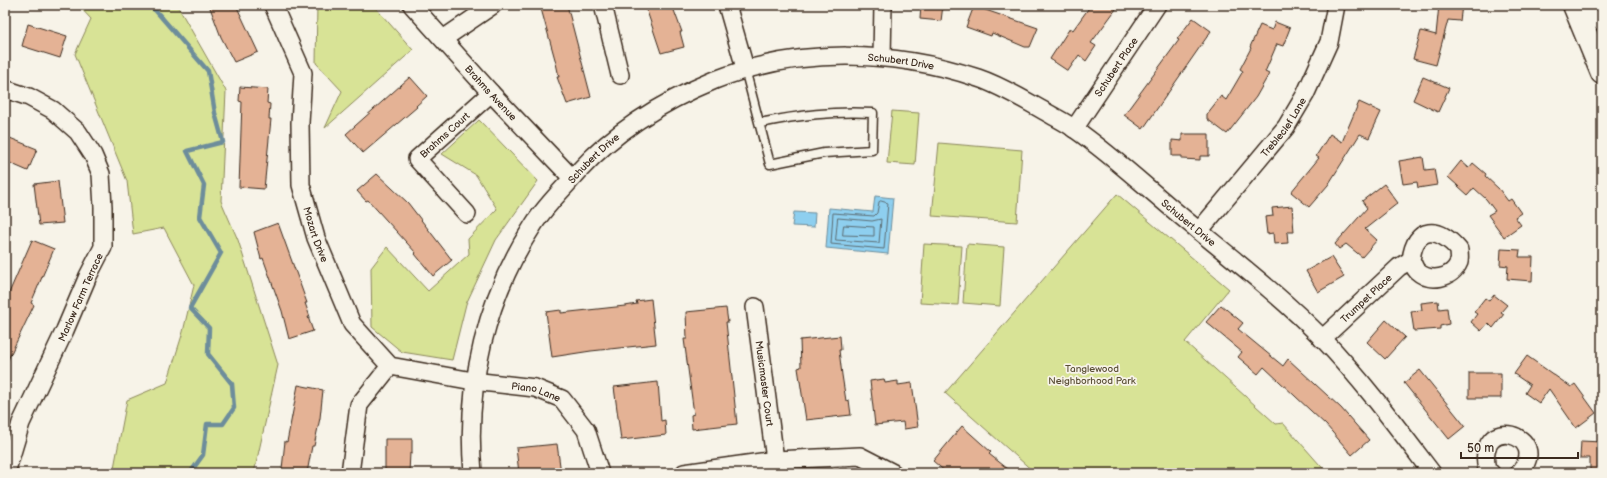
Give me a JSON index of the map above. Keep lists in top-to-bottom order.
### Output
{
  "streets": {
    "street": [
      "Schubert Drive",
      "Schubert Place",
      "Brahms Avenue",
      "Trebleclef Lane",
      "Brahms Court",
      "Mozart Drive",
      "Marlow Farm Terrace",
      "Trumpet Place",
      "Musicmaster Court",
      "Piano Lane"
    ]
  },
  "crossings": [
    ["Schubert Drive", "Schubert Place"],
    ["Schubert Drive", "Brahms Avenue"],
    ["Schubert Drive", "Trebleclef Lane"],
    ["Schubert Drive", "Trumpet Place"],
    ["Schubert Drive", "Piano Lane"],
    ["Brahms Avenue", "Brahms Court"]
  ],
  "parks": ["Tanglewood Neighborhood Park"],
  "scale_bar": "50 m"
}
